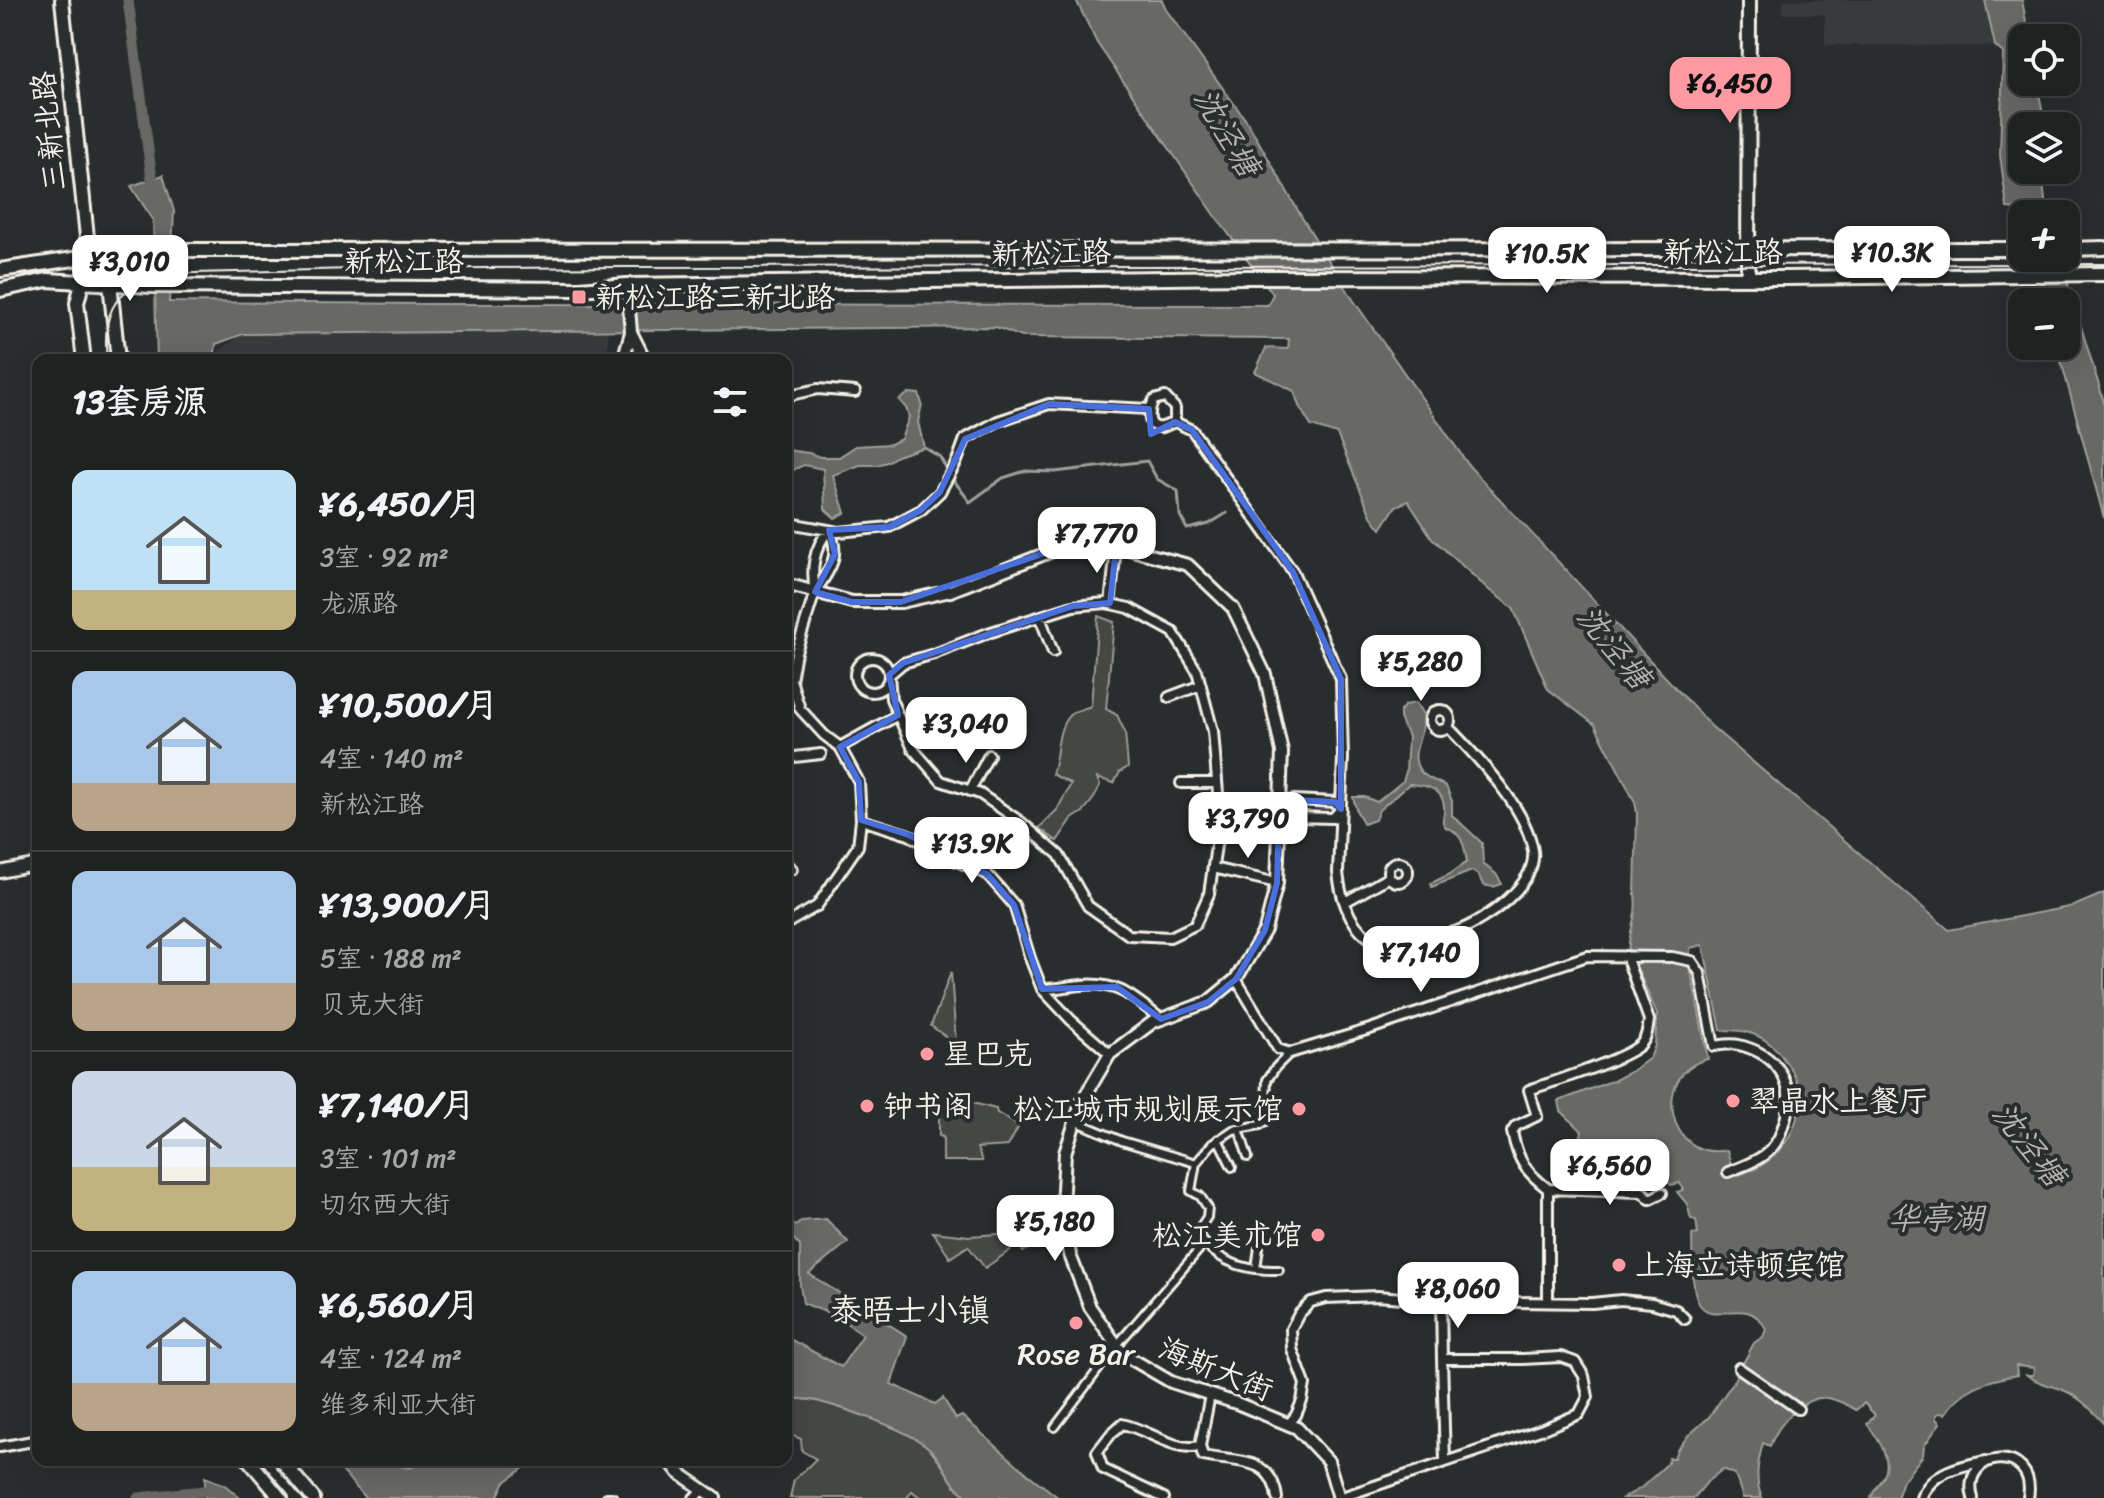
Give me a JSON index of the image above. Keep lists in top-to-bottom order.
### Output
{
  "streets": {
    "main road": ["三新北路", "新松江路"],
    "street": ["海斯大街"]
  },
  "crossings": [
    ["三新北路", "新松江路"]
  ],
  "districts": ["泰晤士小镇"],
  "water": ["沈泾塘", "华亭湖"],
  "places": {
    "transit": ["新松江路三新北路"],
    "other": [
      "星巴克",
      "翠晶水上餐厅",
      "钟书阁",
      "松江城市规划展示馆",
      "松江美术馆",
      "上海立诗顿宾馆",
      "Rose Bar"
    ]
  },
  "page": {
    "map_buttons": ["+", "−"],
    "price": [
      "¥6,450",
      "¥10.3K",
      "¥10.5K",
      "¥3,010",
      "¥7,770",
      "¥5,280",
      "¥3,040",
      "¥3,790",
      "¥13.9K",
      "¥7,140",
      "¥6,560",
      "¥5,180",
      "¥8,060"
    ],
    "heading": "13套房源",
    "list": [
      {
        "name": "¥6,450/月",
        "note": "3室 · 92 m² · 龙源路"
      },
      {
        "name": "¥10,500/月",
        "note": "4室 · 140 m² · 新松江路"
      },
      {
        "name": "¥13,900/月",
        "note": "5室 · 188 m² · 贝克大街"
      },
      {
        "name": "¥7,140/月",
        "note": "3室 · 101 m² · 切尔西大街"
      },
      {
        "name": "¥6,560/月",
        "note": "4室 · 124 m² · 维多利亚大街"
      }
    ]
  }
}
